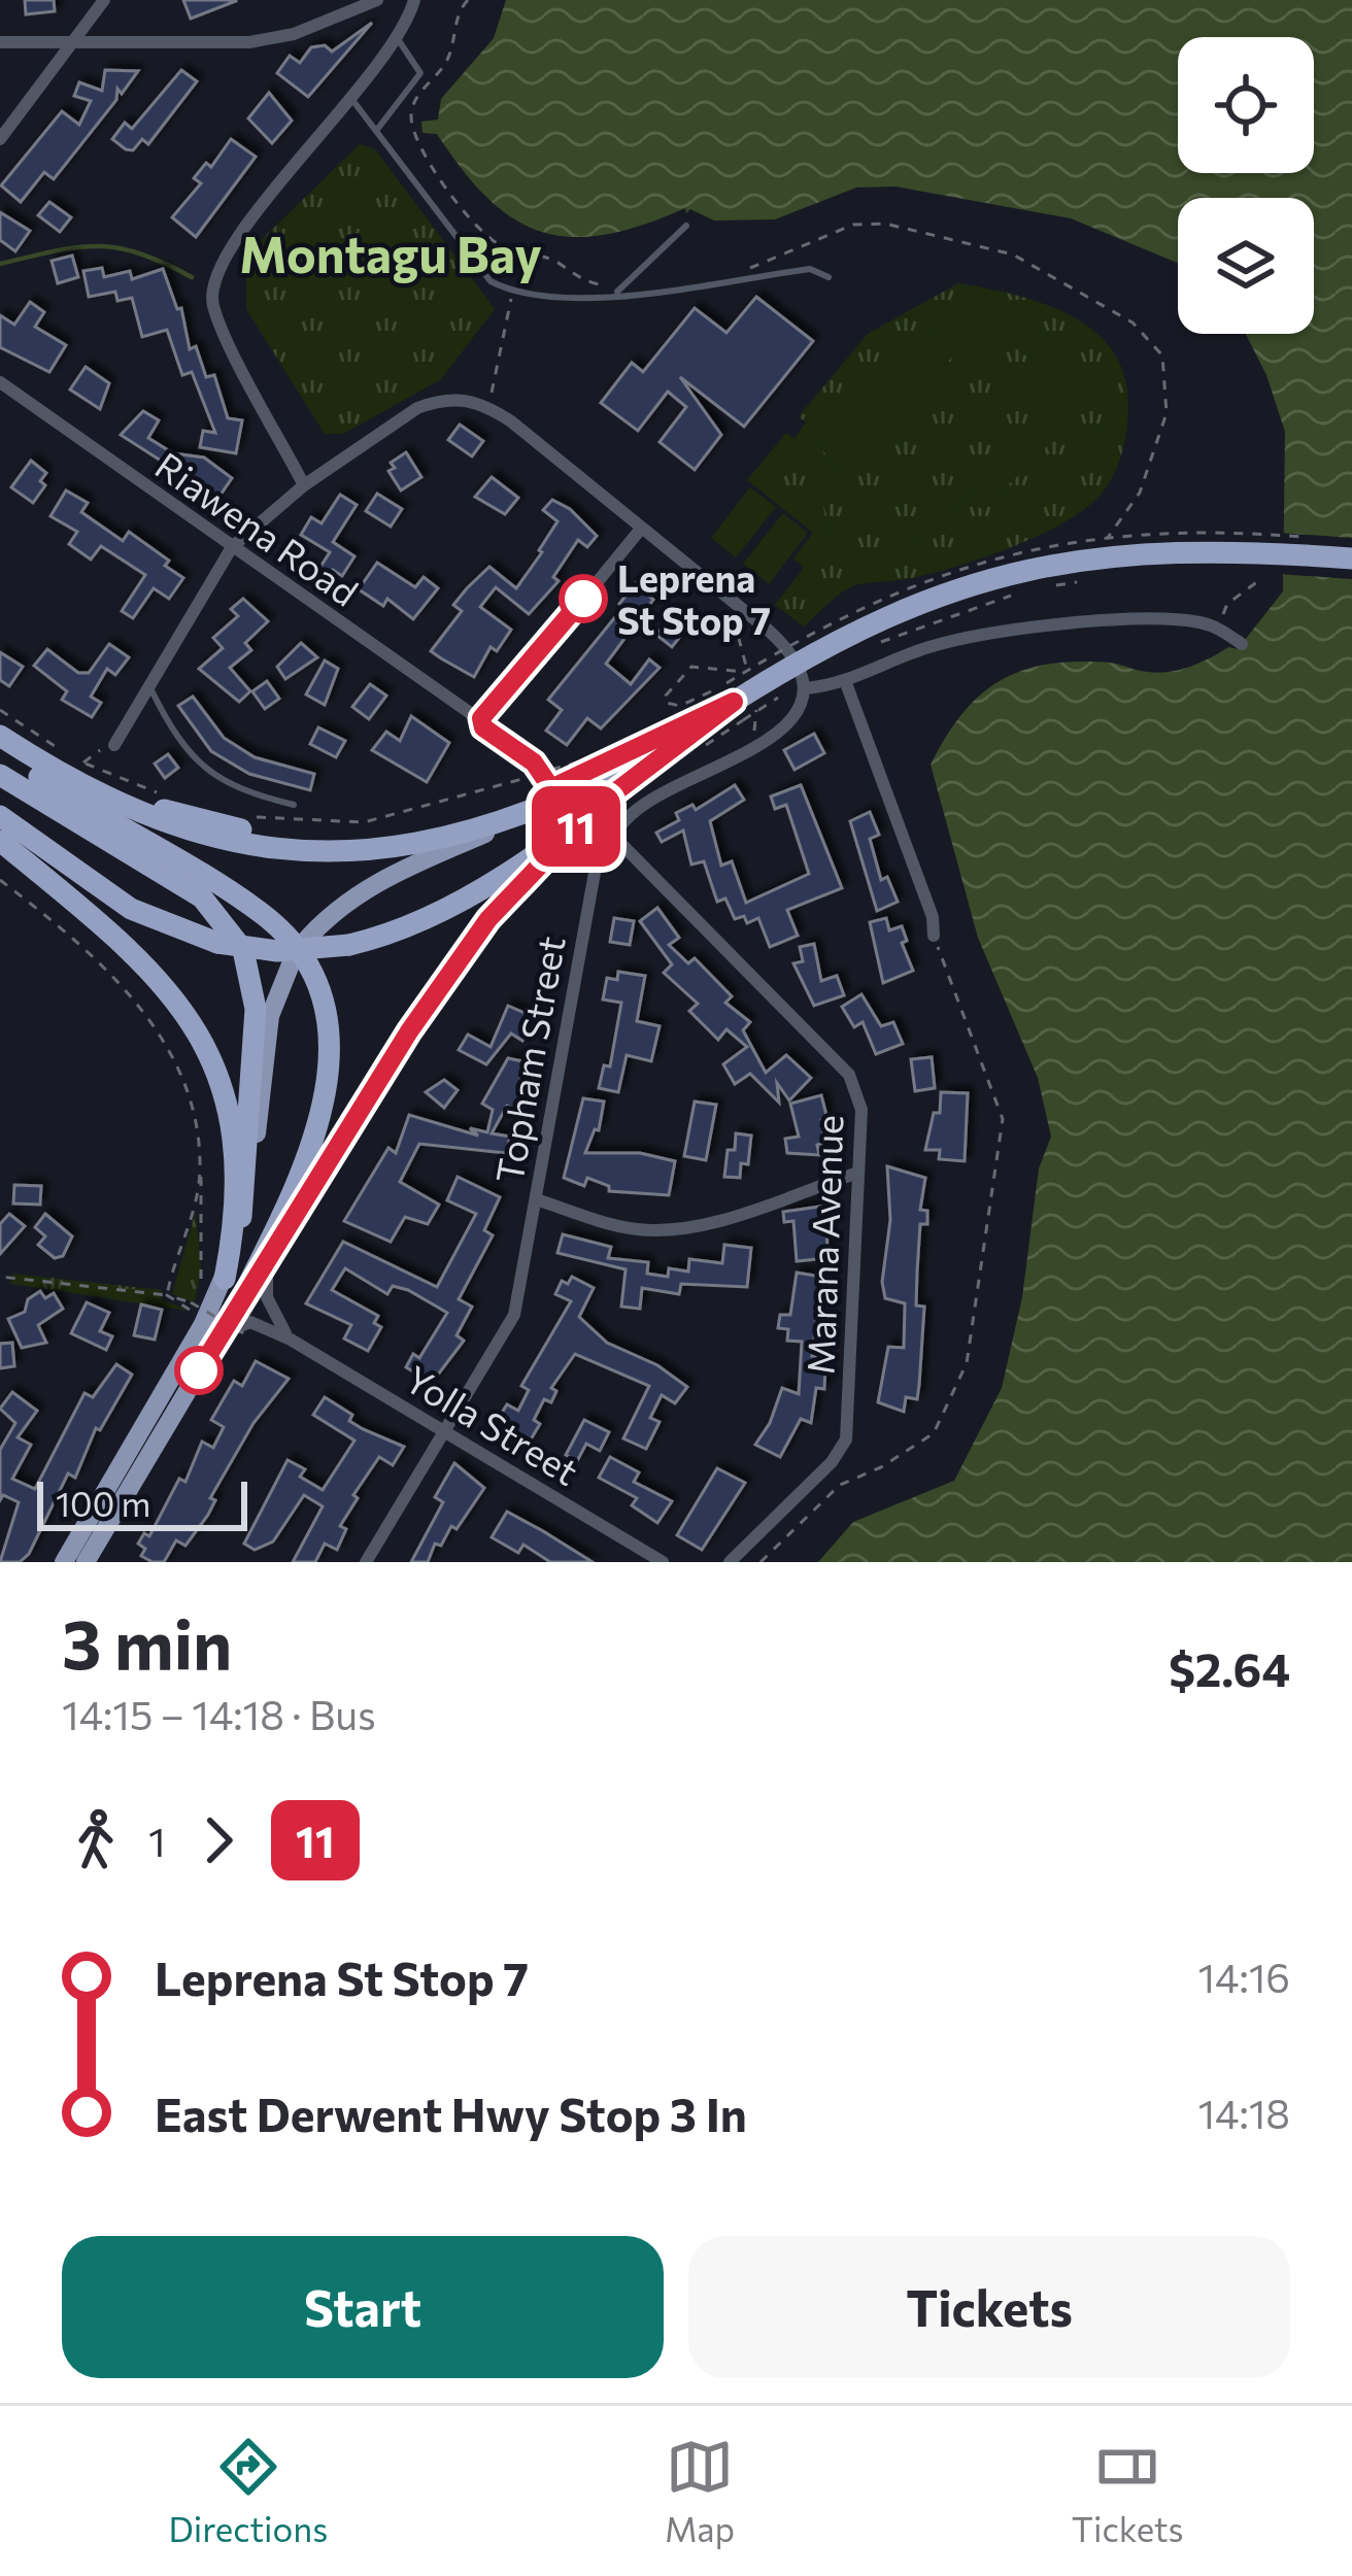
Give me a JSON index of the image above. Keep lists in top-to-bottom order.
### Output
{
  "streets": {
    "street": [
      "Riawena Road",
      "Topham Street",
      "Marana Avenue",
      "Yolla Street"
    ]
  },
  "crossings": [
    ["Topham Street", "Marana Avenue"],
    ["Topham Street", "Yolla Street"]
  ],
  "districts": ["Montagu Bay"],
  "places": ["Leprena St Stop 7"],
  "lines": ["bus line 11"],
  "scale_bar": "100 m",
  "page": {
    "on_map": "11",
    "scale": "100 m",
    "heading": ["3 min", "14:15 – 14:18 · Bus", "$2.64"],
    "legs": ["1", "11"],
    "list": [
      {
        "name": "Leprena St Stop 7",
        "value": "14:16"
      },
      {
        "name": "East Derwent Hwy Stop 3 In",
        "value": "14:18"
      }
    ],
    "buttons": ["Start", "Tickets"],
    "tabs": ["Directions", "Map", "Tickets"]
  }
}
